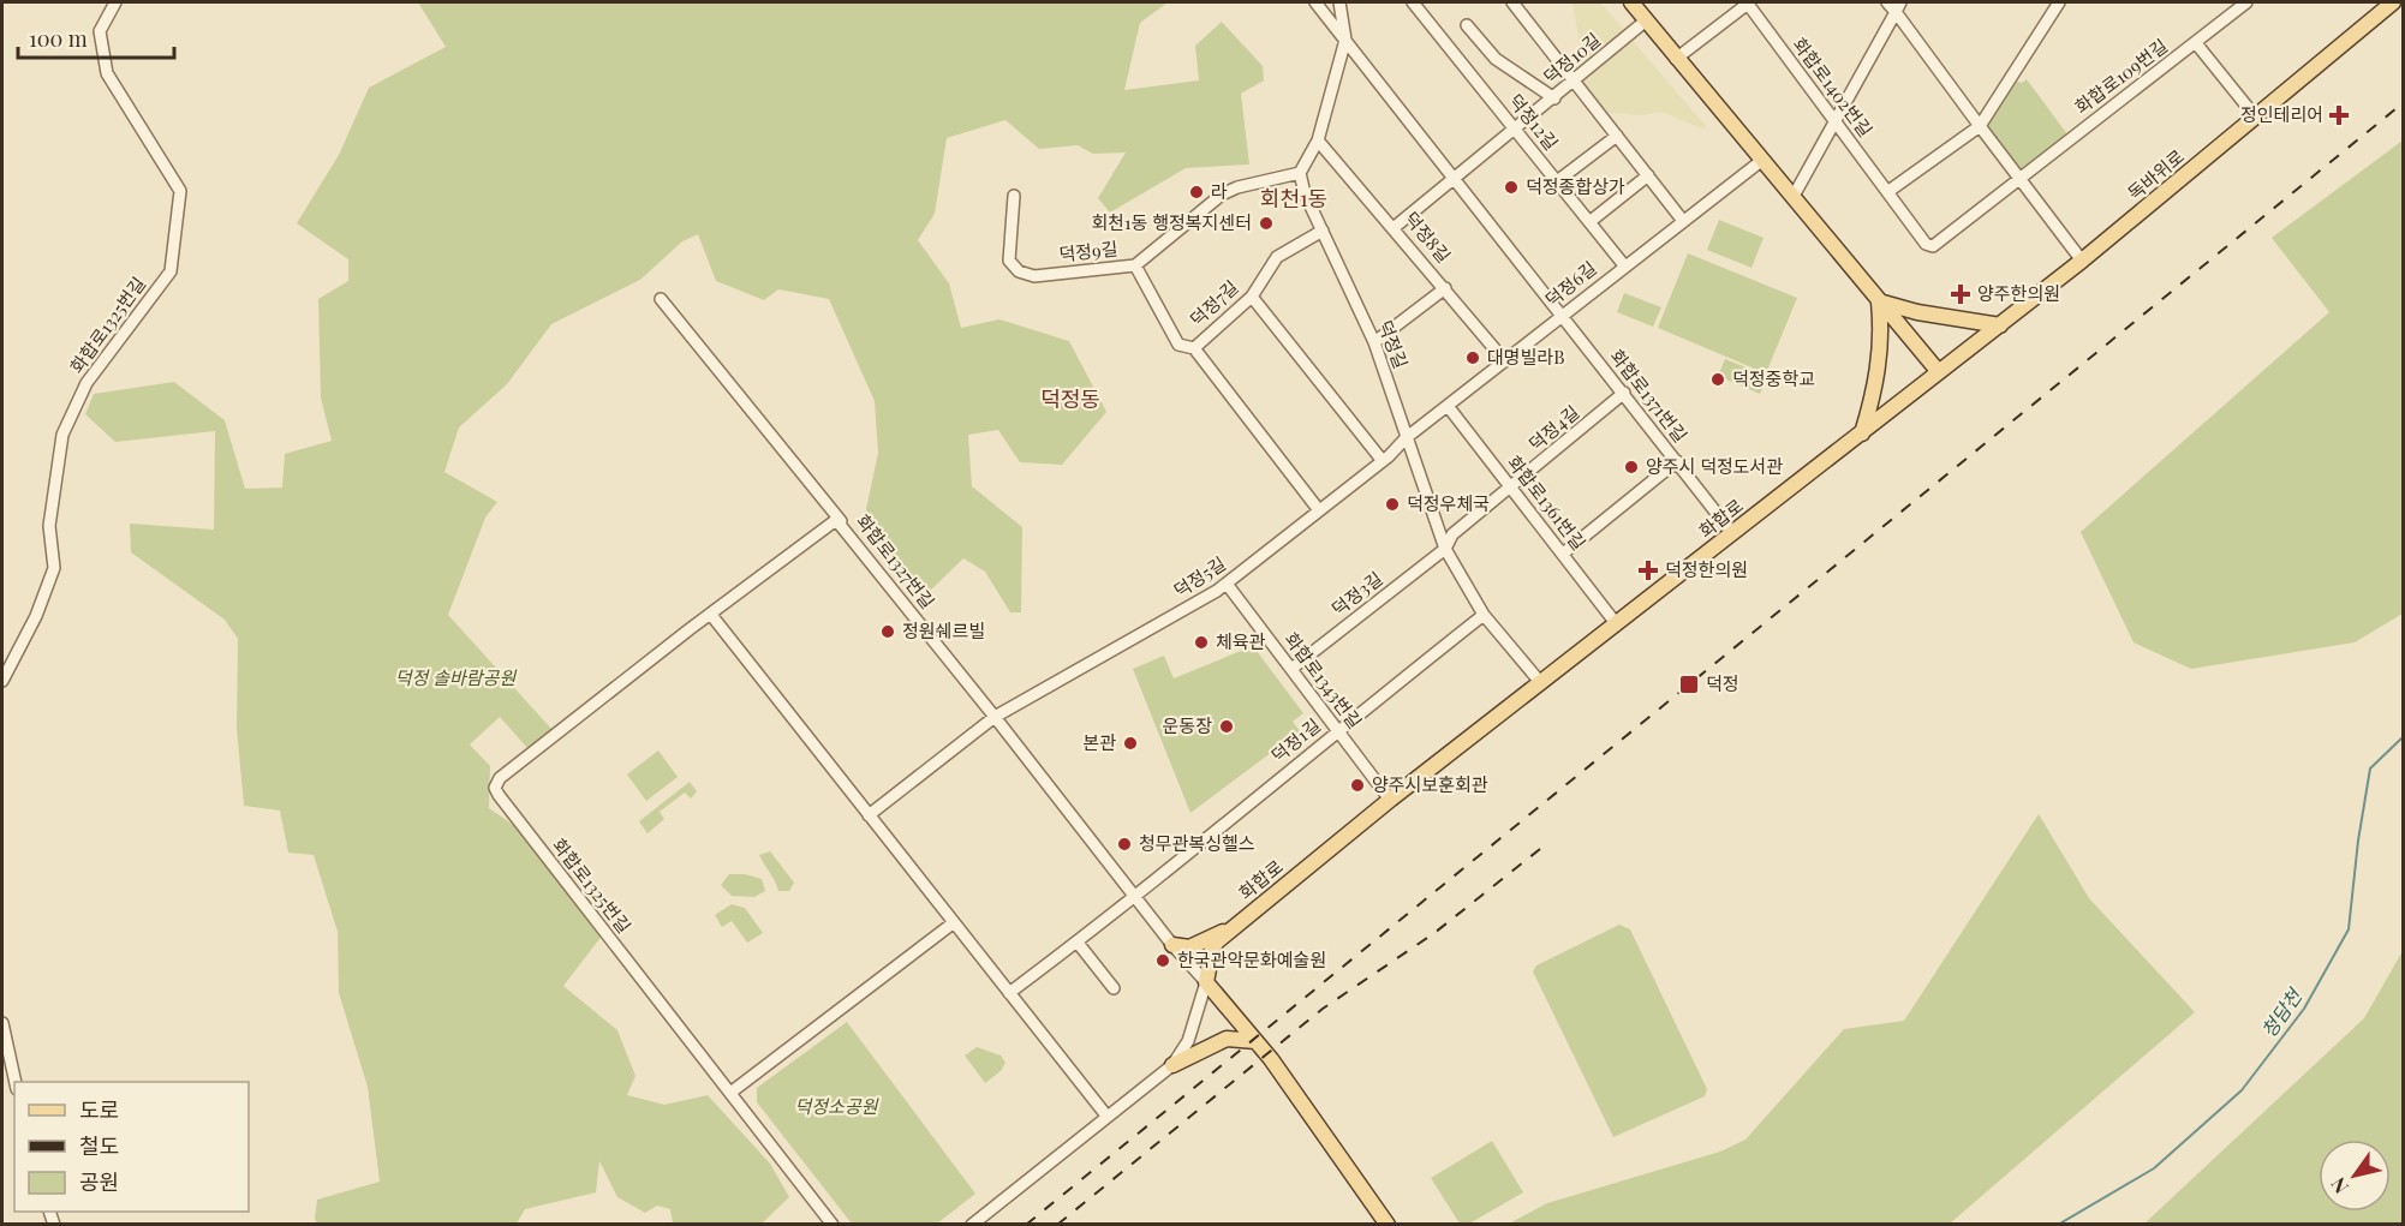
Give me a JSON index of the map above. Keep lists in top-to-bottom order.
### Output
{
  "streets": {
    "main road": ["독바위로", "화합로"],
    "street": [
      "덕정10길",
      "화합로109번길",
      "화합로1402번길",
      "덕정12길",
      "덕정8길",
      "덕정9길",
      "덕정6길",
      "덕정7길",
      "화합로1325번길",
      "덕정길",
      "화합로1371번길",
      "덕정4길",
      "화합로1361번길",
      "화합로1327번길",
      "덕정5길",
      "덕정3길",
      "화합로1343번길",
      "덕정1길"
    ]
  },
  "crossings": [
    ["덕정10길", "덕정12길"],
    ["덕정10길", "덕정8길"],
    ["화합로109번길", "화합로1402번길"],
    ["덕정12길", "덕정6길"],
    ["독바위로", "화합로"],
    ["덕정8길", "덕정6길"],
    ["덕정9길", "덕정길"],
    ["덕정6길", "덕정길"],
    ["덕정6길", "화합로1371번길"],
    ["덕정6길", "화합로1361번길"],
    ["덕정6길", "덕정5길"],
    ["덕정7길", "덕정길"],
    ["화합로1325번길", "화합로1327번길"],
    ["덕정길", "덕정4길"],
    ["덕정길", "화합로"],
    ["덕정길", "덕정5길"],
    ["덕정길", "덕정3길"],
    ["덕정길", "덕정1길"],
    ["화합로1371번길", "덕정4길"],
    ["화합로1371번길", "화합로"],
    ["덕정4길", "화합로1361번길"],
    ["덕정4길", "덕정3길"],
    ["화합로1361번길", "화합로"],
    ["화합로", "화합로1343번길"],
    ["화합로1327번길", "덕정5길"],
    ["화합로1327번길", "덕정1길"],
    ["덕정5길", "화합로1343번길"],
    ["덕정3길", "화합로1343번길"],
    ["화합로1343번길", "덕정1길"]
  ],
  "districts": ["회천1동", "덕정동"],
  "water": ["청담천"],
  "parks": ["덕정 솔바람공원", "덕정소공원"],
  "places": {
    "health": ["정인테리어", "양주한의원", "덕정한의원"],
    "other": [
      "덕정종합상가",
      "라",
      "회천1동 행정복지센터",
      "대명빌라B",
      "덕정중학교",
      "양주시 덕정도서관",
      "덕정우체국",
      "정원쉐르빌",
      "체육관",
      "운동장",
      "본관",
      "양주시보훈회관",
      "청무관복싱헬스",
      "한국관악문화예술원"
    ],
    "transit": ["덕정"]
  },
  "legend": ["도로", "철도", "공원"],
  "scale_bar": "100 m",
  "north": "bottom left"
}
